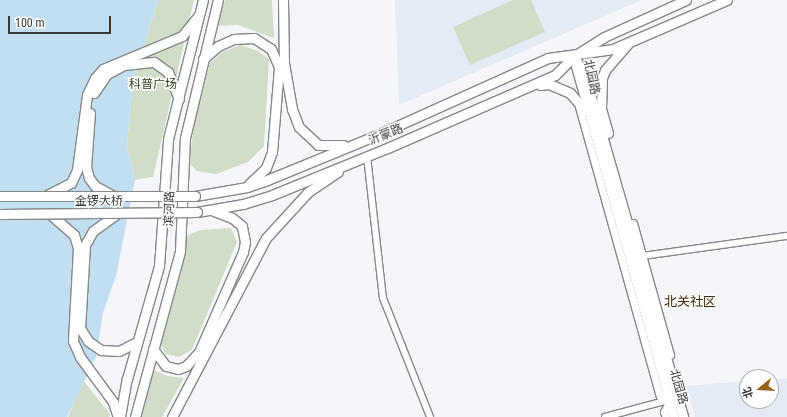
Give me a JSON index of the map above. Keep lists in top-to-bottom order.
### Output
{
  "streets": {
    "main road": [
      "北园路",
      "沂蒙路",
      "金锣大桥",
      "滨河路"
    ]
  },
  "crossings": [
    ["北园路", "沂蒙路"],
    ["沂蒙路", "金锣大桥"]
  ],
  "districts": ["北关社区"],
  "parks": ["科普广场"],
  "scale_bar": "100 m",
  "north": "left"
}
